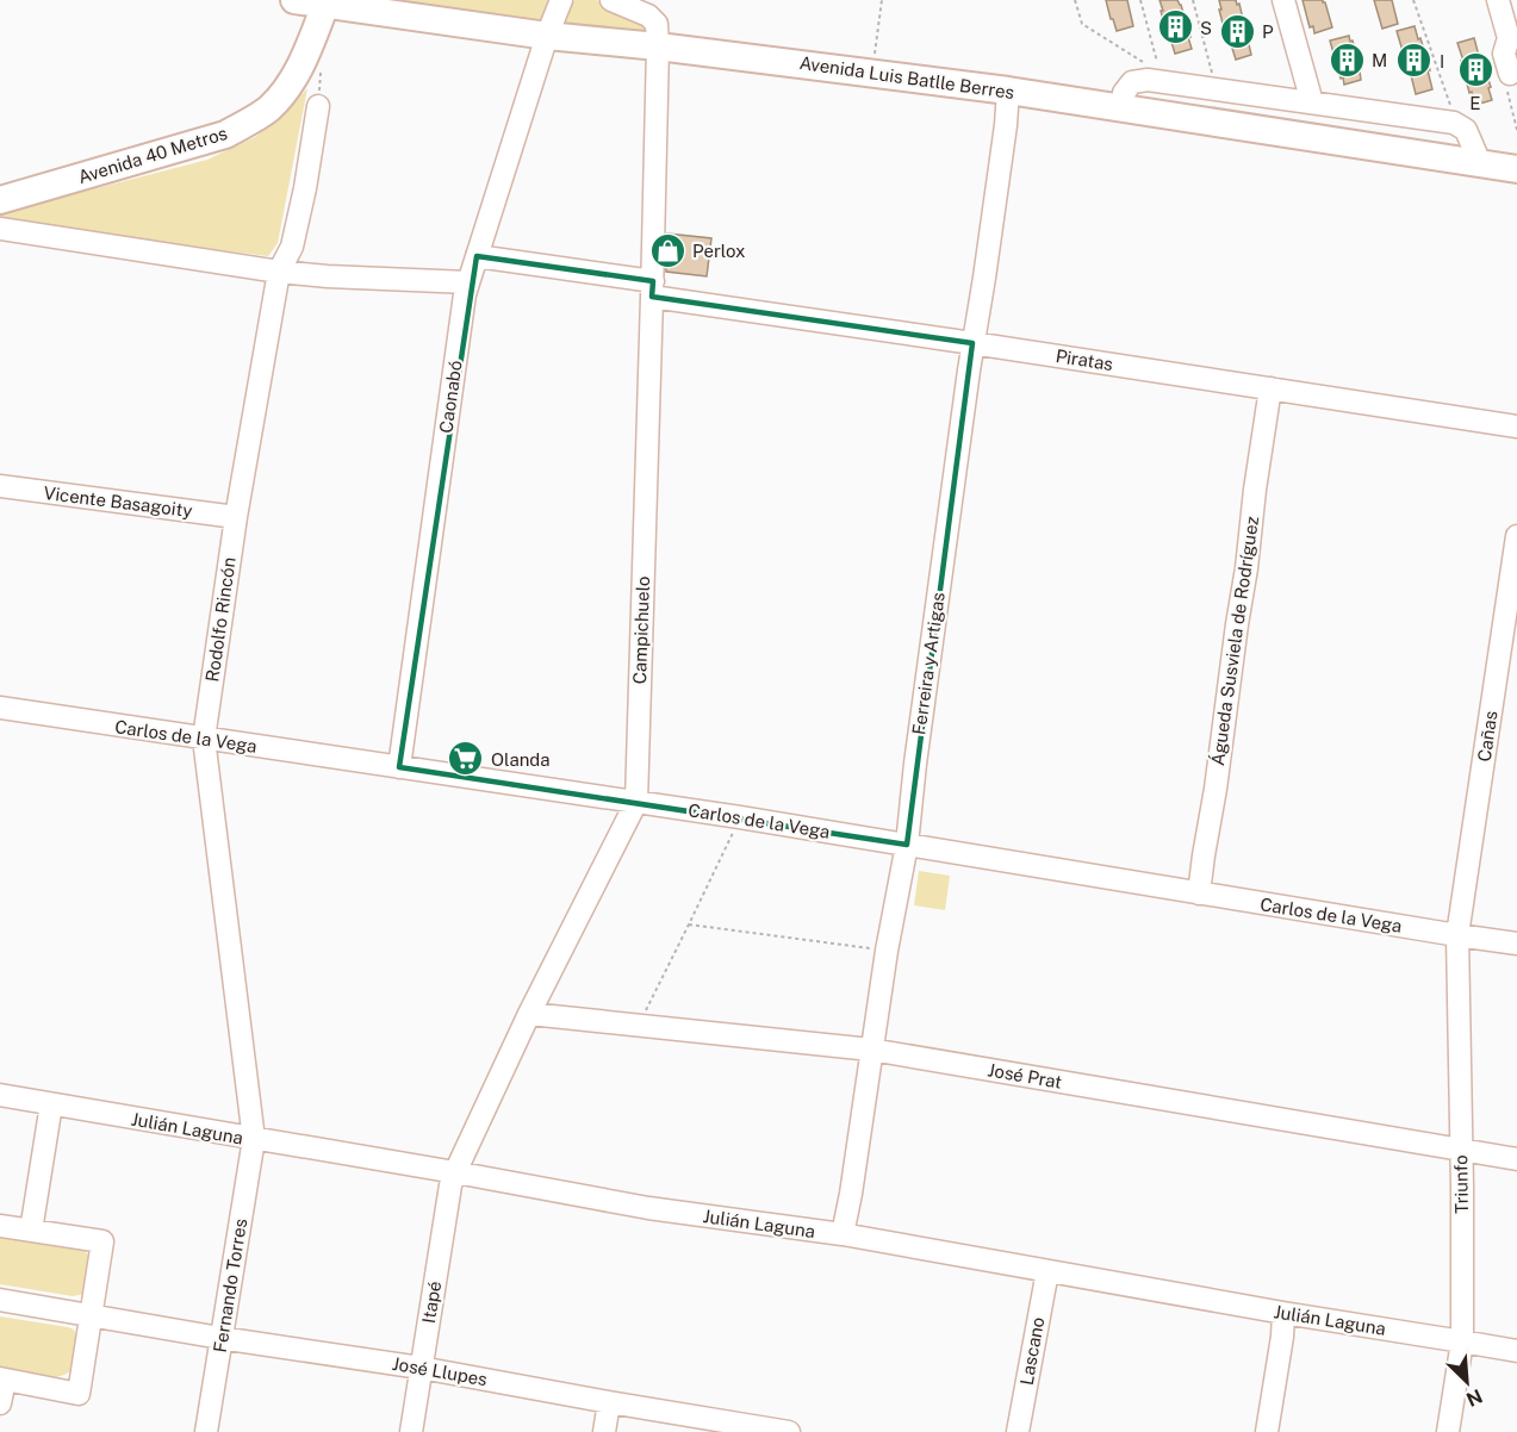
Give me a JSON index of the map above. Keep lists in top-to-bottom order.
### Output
{
  "streets": {
    "main road": ["Avenida Luis Batlle Berres", "Avenida 40 Metros"],
    "street": [
      "Piratas",
      "Caonabó",
      "Vicente Basagoity",
      "Rodolfo Rincón",
      "Campichuelo",
      "Águeda Susviela de Rodríguez",
      "Ferreira y Artigas",
      "Carlos de la Vega",
      "Cañas",
      "José Prat",
      "Julián Laguna",
      "Triunfo",
      "Fernando Torres",
      "Itapé",
      "Lascano",
      "José Llupes"
    ]
  },
  "crossings": [
    ["Avenida Luis Batlle Berres", "Avenida 40 Metros"],
    ["Avenida Luis Batlle Berres", "Caonabó"],
    ["Avenida Luis Batlle Berres", "Campichuelo"],
    ["Avenida Luis Batlle Berres", "Ferreira y Artigas"],
    ["Piratas", "Caonabó"],
    ["Piratas", "Campichuelo"],
    ["Piratas", "Águeda Susviela de Rodríguez"],
    ["Piratas", "Ferreira y Artigas"],
    ["Caonabó", "Carlos de la Vega"],
    ["Vicente Basagoity", "Rodolfo Rincón"],
    ["Rodolfo Rincón", "Carlos de la Vega"],
    ["Rodolfo Rincón", "Julián Laguna"],
    ["Rodolfo Rincón", "Fernando Torres"],
    ["Campichuelo", "Carlos de la Vega"],
    ["Campichuelo", "José Prat"],
    ["Campichuelo", "Julián Laguna"],
    ["Campichuelo", "Itapé"],
    ["Águeda Susviela de Rodríguez", "Carlos de la Vega"],
    ["Ferreira y Artigas", "Carlos de la Vega"],
    ["Ferreira y Artigas", "José Prat"],
    ["Ferreira y Artigas", "Julián Laguna"],
    ["Carlos de la Vega", "Cañas"],
    ["Carlos de la Vega", "Triunfo"],
    ["Cañas", "Triunfo"],
    ["José Prat", "Triunfo"],
    ["Julián Laguna", "Triunfo"],
    ["Julián Laguna", "Fernando Torres"],
    ["Julián Laguna", "Itapé"],
    ["Julián Laguna", "Lascano"],
    ["Fernando Torres", "José Llupes"],
    ["Itapé", "José Llupes"]
  ],
  "places": {
    "building": [
      "S",
      "P",
      "M",
      "I",
      "E"
    ],
    "shop": ["Perlox"],
    "supermarket": ["Olanda"]
  },
  "north": "bottom right"
}
